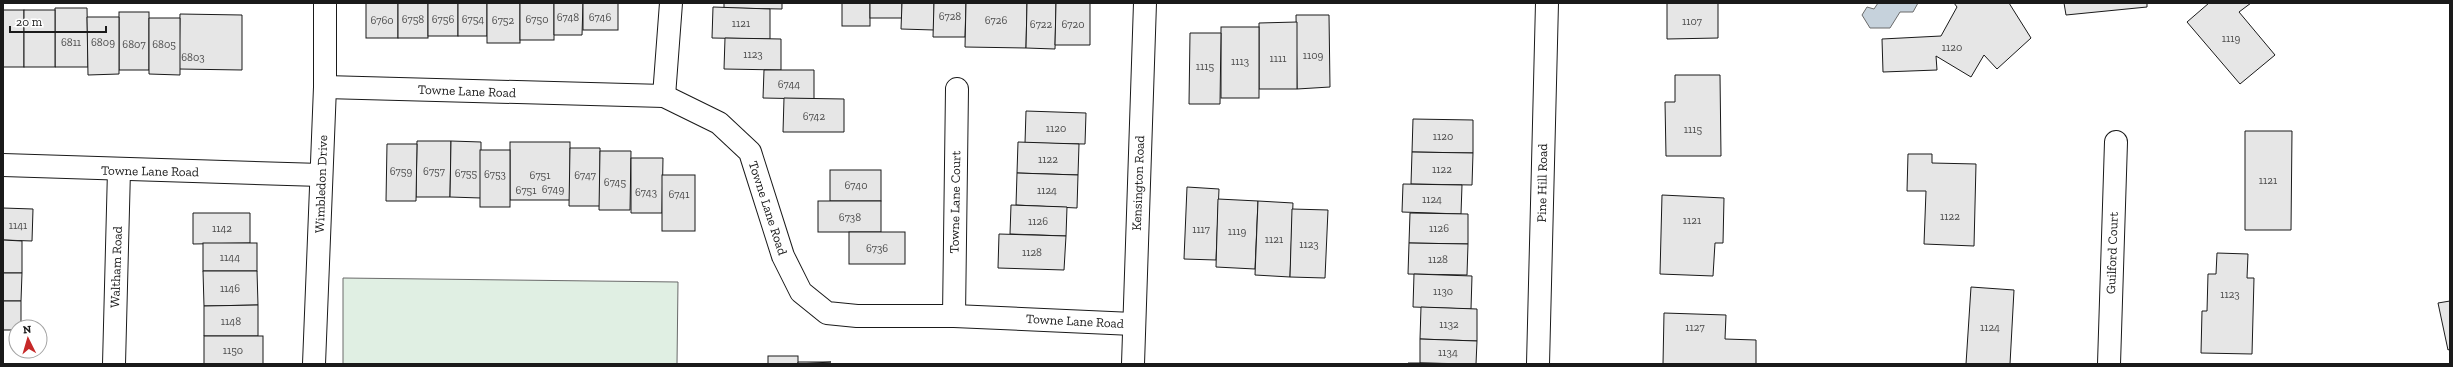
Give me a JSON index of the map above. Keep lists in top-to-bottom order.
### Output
{
  "streets": {
    "street": [
      "Towne Lane Road",
      "Kensington Road",
      "Pine Hill Road",
      "Wimbledon Drive",
      "Towne Lane Court",
      "Guilford Court",
      "Waltham Road"
    ]
  },
  "crossings": [
    ["Towne Lane Road", "Kensington Road"],
    ["Towne Lane Road", "Wimbledon Drive"],
    ["Towne Lane Road", "Towne Lane Court"],
    ["Towne Lane Road", "Waltham Road"]
  ],
  "house_numbers": [
    "6728",
    "6748",
    "6746",
    "6758",
    "6756",
    "6754",
    "6750",
    "6760",
    "6752",
    "6726",
    "1107",
    "1121",
    "6722",
    "6720",
    "1119",
    "6811",
    "6809",
    "6807",
    "6805",
    "1120",
    "1123",
    "1109",
    "6803",
    "1111",
    "1113",
    "1115",
    "6744",
    "6742",
    "1120",
    "1115",
    "1120",
    "1122",
    "1122",
    "6759",
    "6757",
    "6755",
    "6753",
    "6751",
    "6747",
    "1121",
    "6745",
    "6740",
    "6749",
    "6751",
    "1124",
    "6743",
    "6741",
    "1124",
    "1122",
    "6738",
    "1121",
    "1126",
    "1141",
    "1142",
    "1126",
    "1117",
    "1119",
    "1121",
    "1123",
    "6736",
    "1128",
    "1144",
    "1128",
    "1146",
    "1130",
    "1123",
    "1148",
    "1132",
    "1127",
    "1124",
    "1150",
    "1134"
  ],
  "scale_bar": "20 m",
  "north": "top"
}
